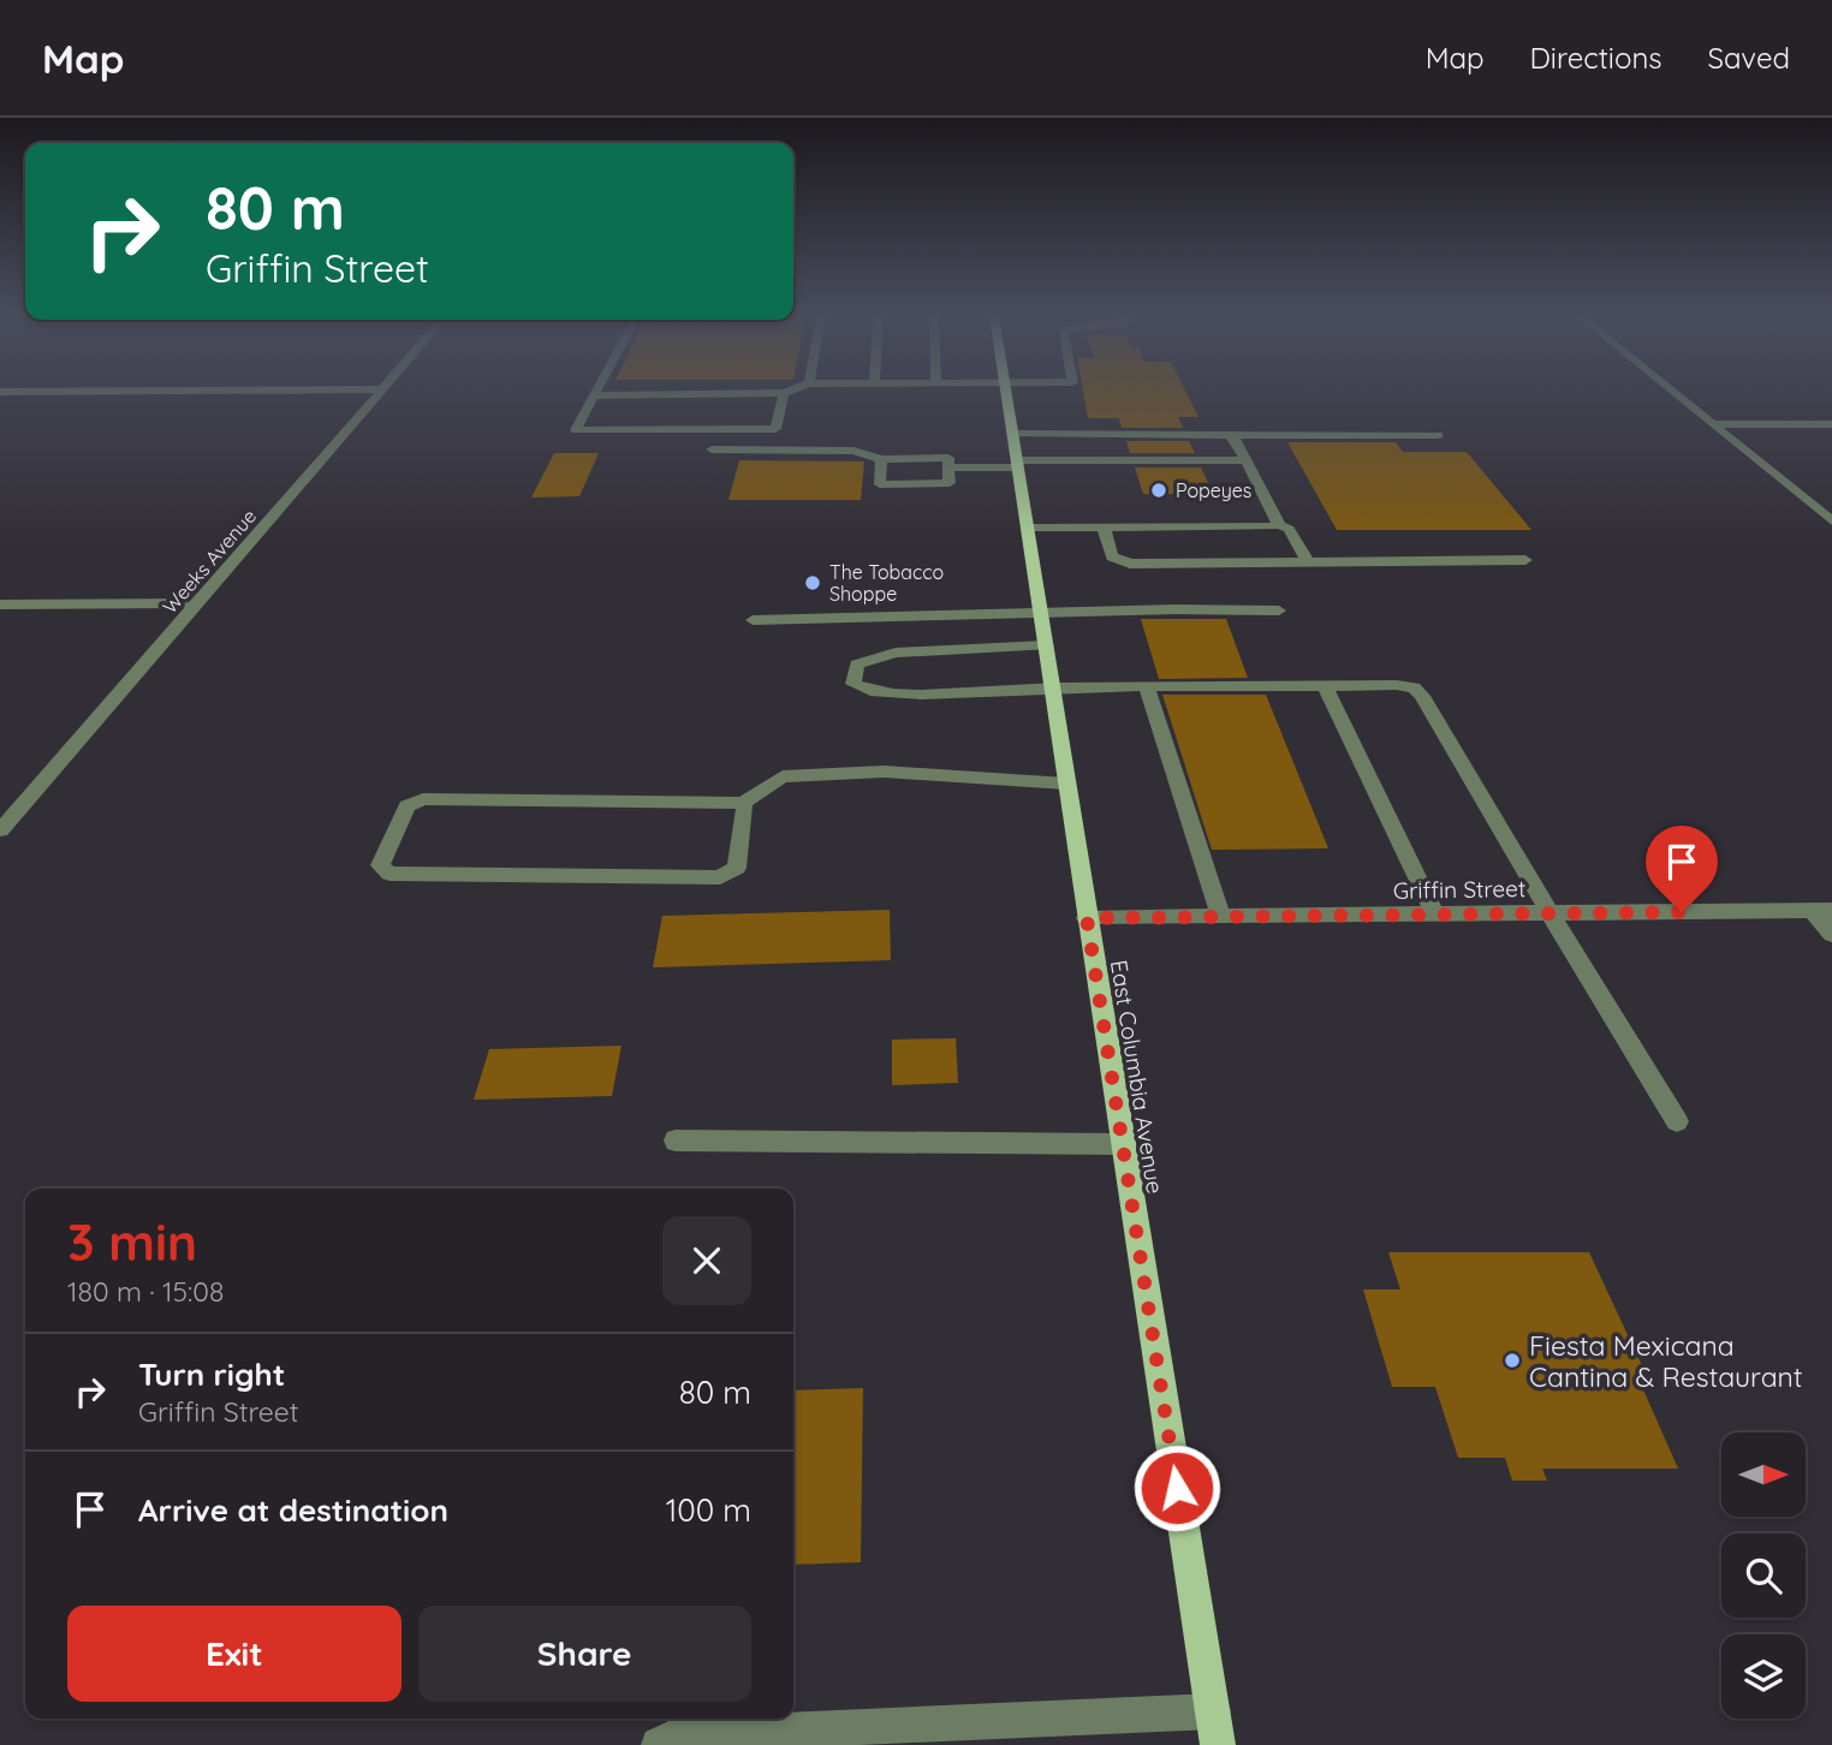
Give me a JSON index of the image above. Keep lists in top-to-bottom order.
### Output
{
  "streets": {
    "main road": ["East Columbia Avenue"],
    "street": ["Weeks Avenue", "Griffin Street"]
  },
  "crossings": [
    ["Griffin Street", "East Columbia Avenue"]
  ],
  "places": ["Popeyes", "The Tobacco Shoppe", "Fiesta Mexicana Cantina & Restaurant"],
  "north": "right",
  "page": {
    "header": "Map",
    "nav": ["Map", "Directions", "Saved"],
    "turn": ["80 m", "Griffin Street"],
    "heading": ["3 min", "180 m · 15:08"],
    "list": [
      {
        "name": "Turn right",
        "note": "Griffin Street",
        "value": "80 m"
      },
      {
        "name": "Arrive at destination",
        "value": "100 m"
      }
    ],
    "buttons": ["Exit", "Share"]
  }
}
